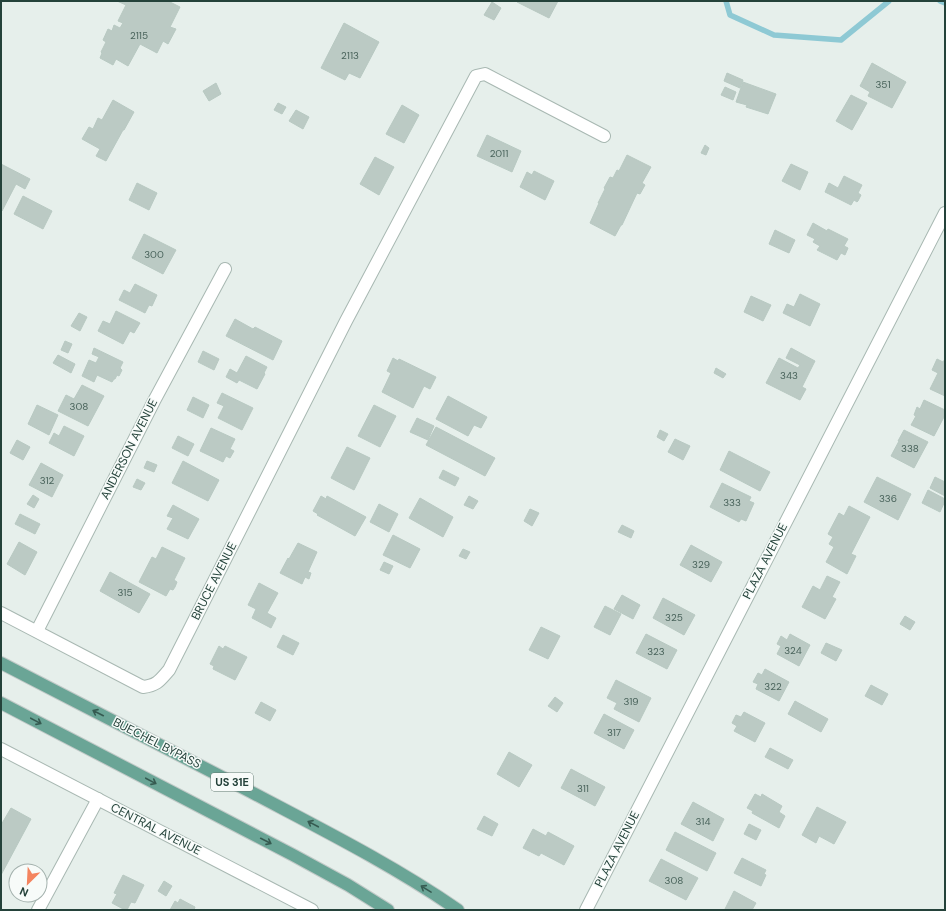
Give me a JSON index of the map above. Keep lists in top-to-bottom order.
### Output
{
  "streets": {
    "main road": ["BUECHEL BYPASS", "US 31E"],
    "street": [
      "ANDERSON AVENUE",
      "PLAZA AVENUE",
      "BRUCE AVENUE",
      "CENTRAL AVENUE"
    ]
  },
  "crossings": [
    ["ANDERSON AVENUE", "BRUCE AVENUE"]
  ],
  "house_numbers": [
    "2115",
    "2113",
    "351",
    "2011",
    "300",
    "343",
    "308",
    "338",
    "312",
    "336",
    "333",
    "329",
    "315",
    "325",
    "324",
    "323",
    "322",
    "319",
    "317",
    "311",
    "314",
    "308"
  ],
  "north": "bottom left"
}
